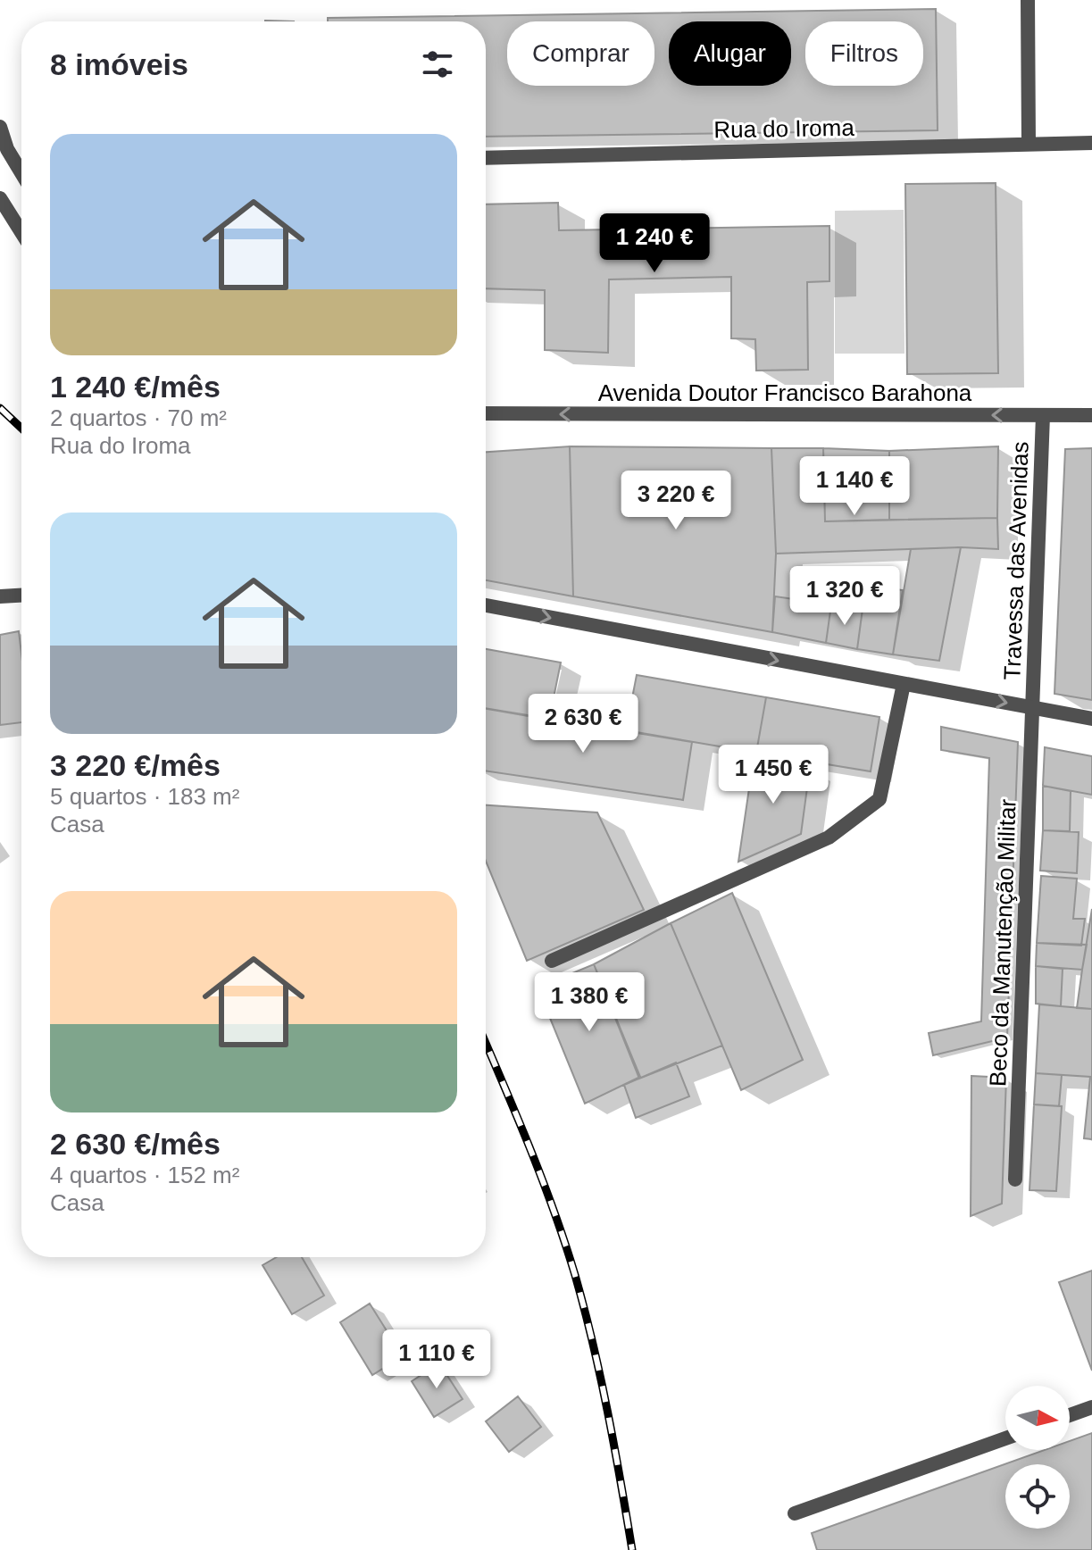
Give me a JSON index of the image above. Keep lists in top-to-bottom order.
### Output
{
  "streets": {
    "street": [
      "Rua do Iroma",
      "Avenida Doutor Francisco Barahona",
      "Travessa das Avenidas",
      "Beco da Manutenção Militar"
    ]
  },
  "crossings": [
    ["Avenida Doutor Francisco Barahona", "Travessa das Avenidas"],
    ["Travessa das Avenidas", "Beco da Manutenção Militar"]
  ],
  "one_way": ["Avenida Doutor Francisco Barahona"],
  "north": "right",
  "page": {
    "chip": ["Comprar", "Alugar", "Filtros"],
    "heading": "8 imóveis",
    "list": [
      {
        "name": "1 240 €/mês",
        "note": "2 quartos · 70 m² · Rua do Iroma"
      },
      {
        "name": "3 220 €/mês",
        "note": "5 quartos · 183 m² · Casa"
      },
      {
        "name": "2 630 €/mês",
        "note": "4 quartos · 152 m² · Casa"
      }
    ],
    "price": [
      "1 240 €",
      "1 140 €",
      "3 220 €",
      "1 320 €",
      "2 630 €",
      "1 450 €",
      "1 380 €",
      "1 110 €"
    ]
  }
}
